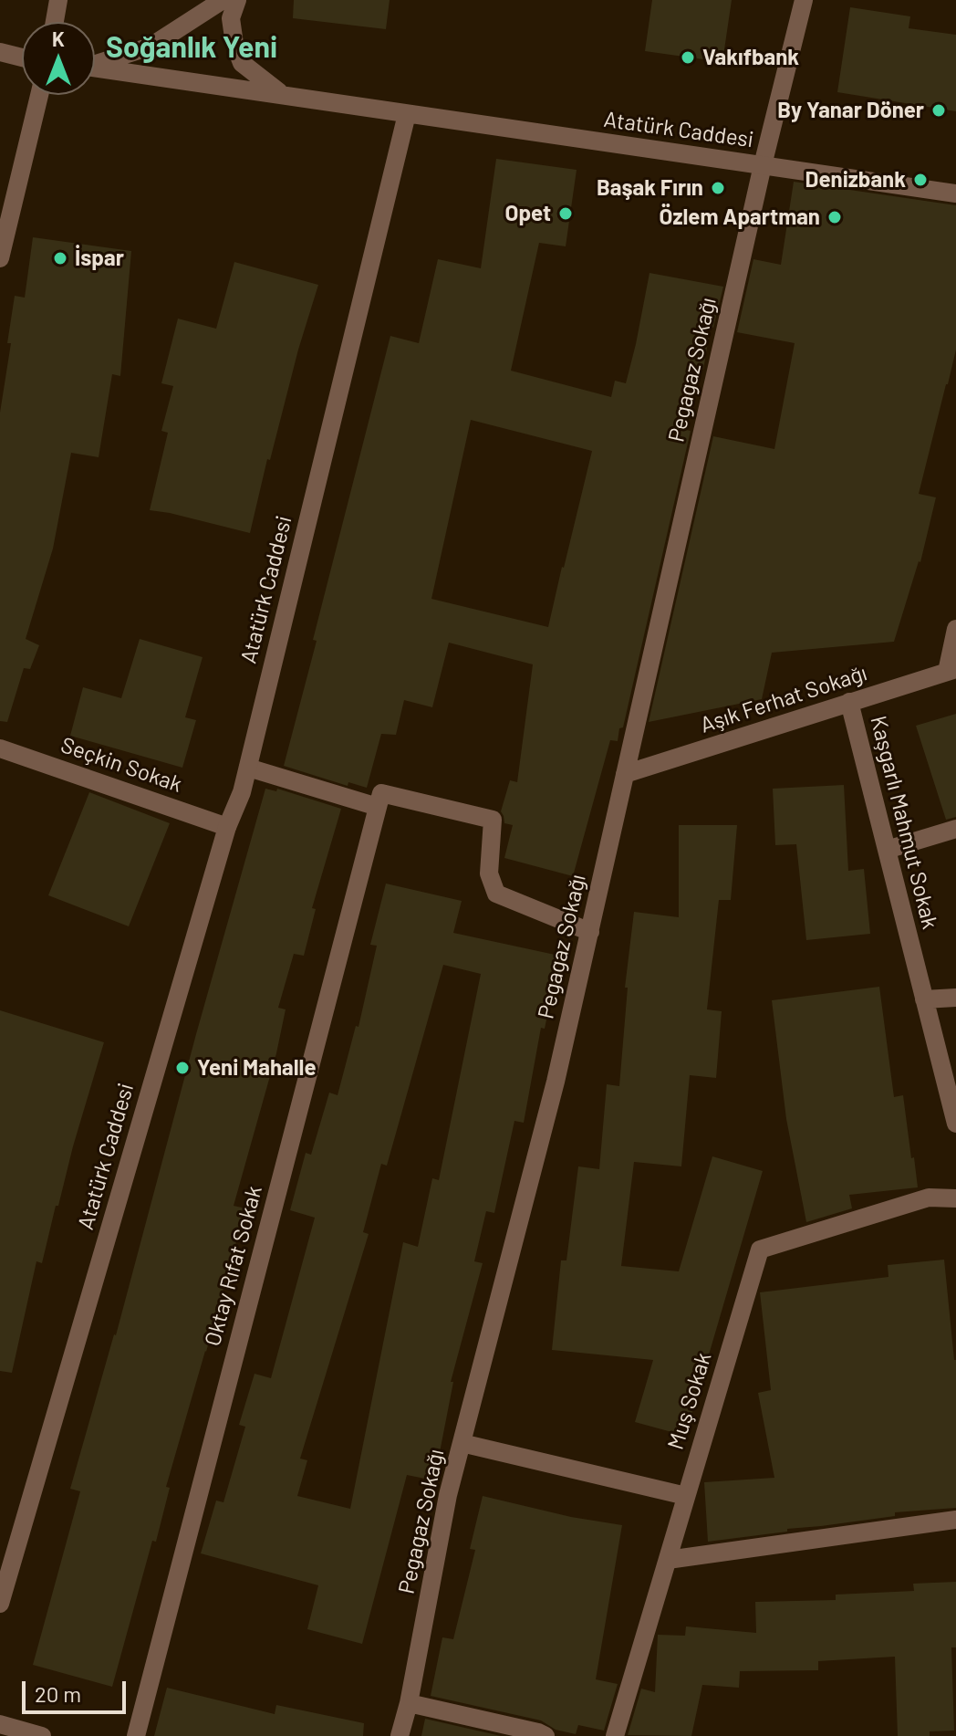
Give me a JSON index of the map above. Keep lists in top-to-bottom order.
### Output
{
  "streets": {
    "street": [
      "Atatürk Caddesi",
      "Pegagaz Sokağı",
      "Aşık Ferhat Sokağı",
      "Seçkin Sokak",
      "Kaşgarlı Mahmut Sokak",
      "Oktay Rıfat Sokak",
      "Muş Sokak"
    ]
  },
  "crossings": [
    ["Atatürk Caddesi", "Pegagaz Sokağı"],
    ["Atatürk Caddesi", "Seçkin Sokak"],
    ["Pegagaz Sokağı", "Aşık Ferhat Sokağı"],
    ["Aşık Ferhat Sokağı", "Kaşgarlı Mahmut Sokak"]
  ],
  "districts": ["Soğanlık Yeni"],
  "places": [
    "Vakıfbank",
    "By Yanar Döner",
    "Denizbank",
    "Başak Fırın",
    "Opet",
    "Özlem Apartman",
    "İspar",
    "Yeni Mahalle"
  ],
  "scale_bar": "20 m",
  "north": "top"
}
